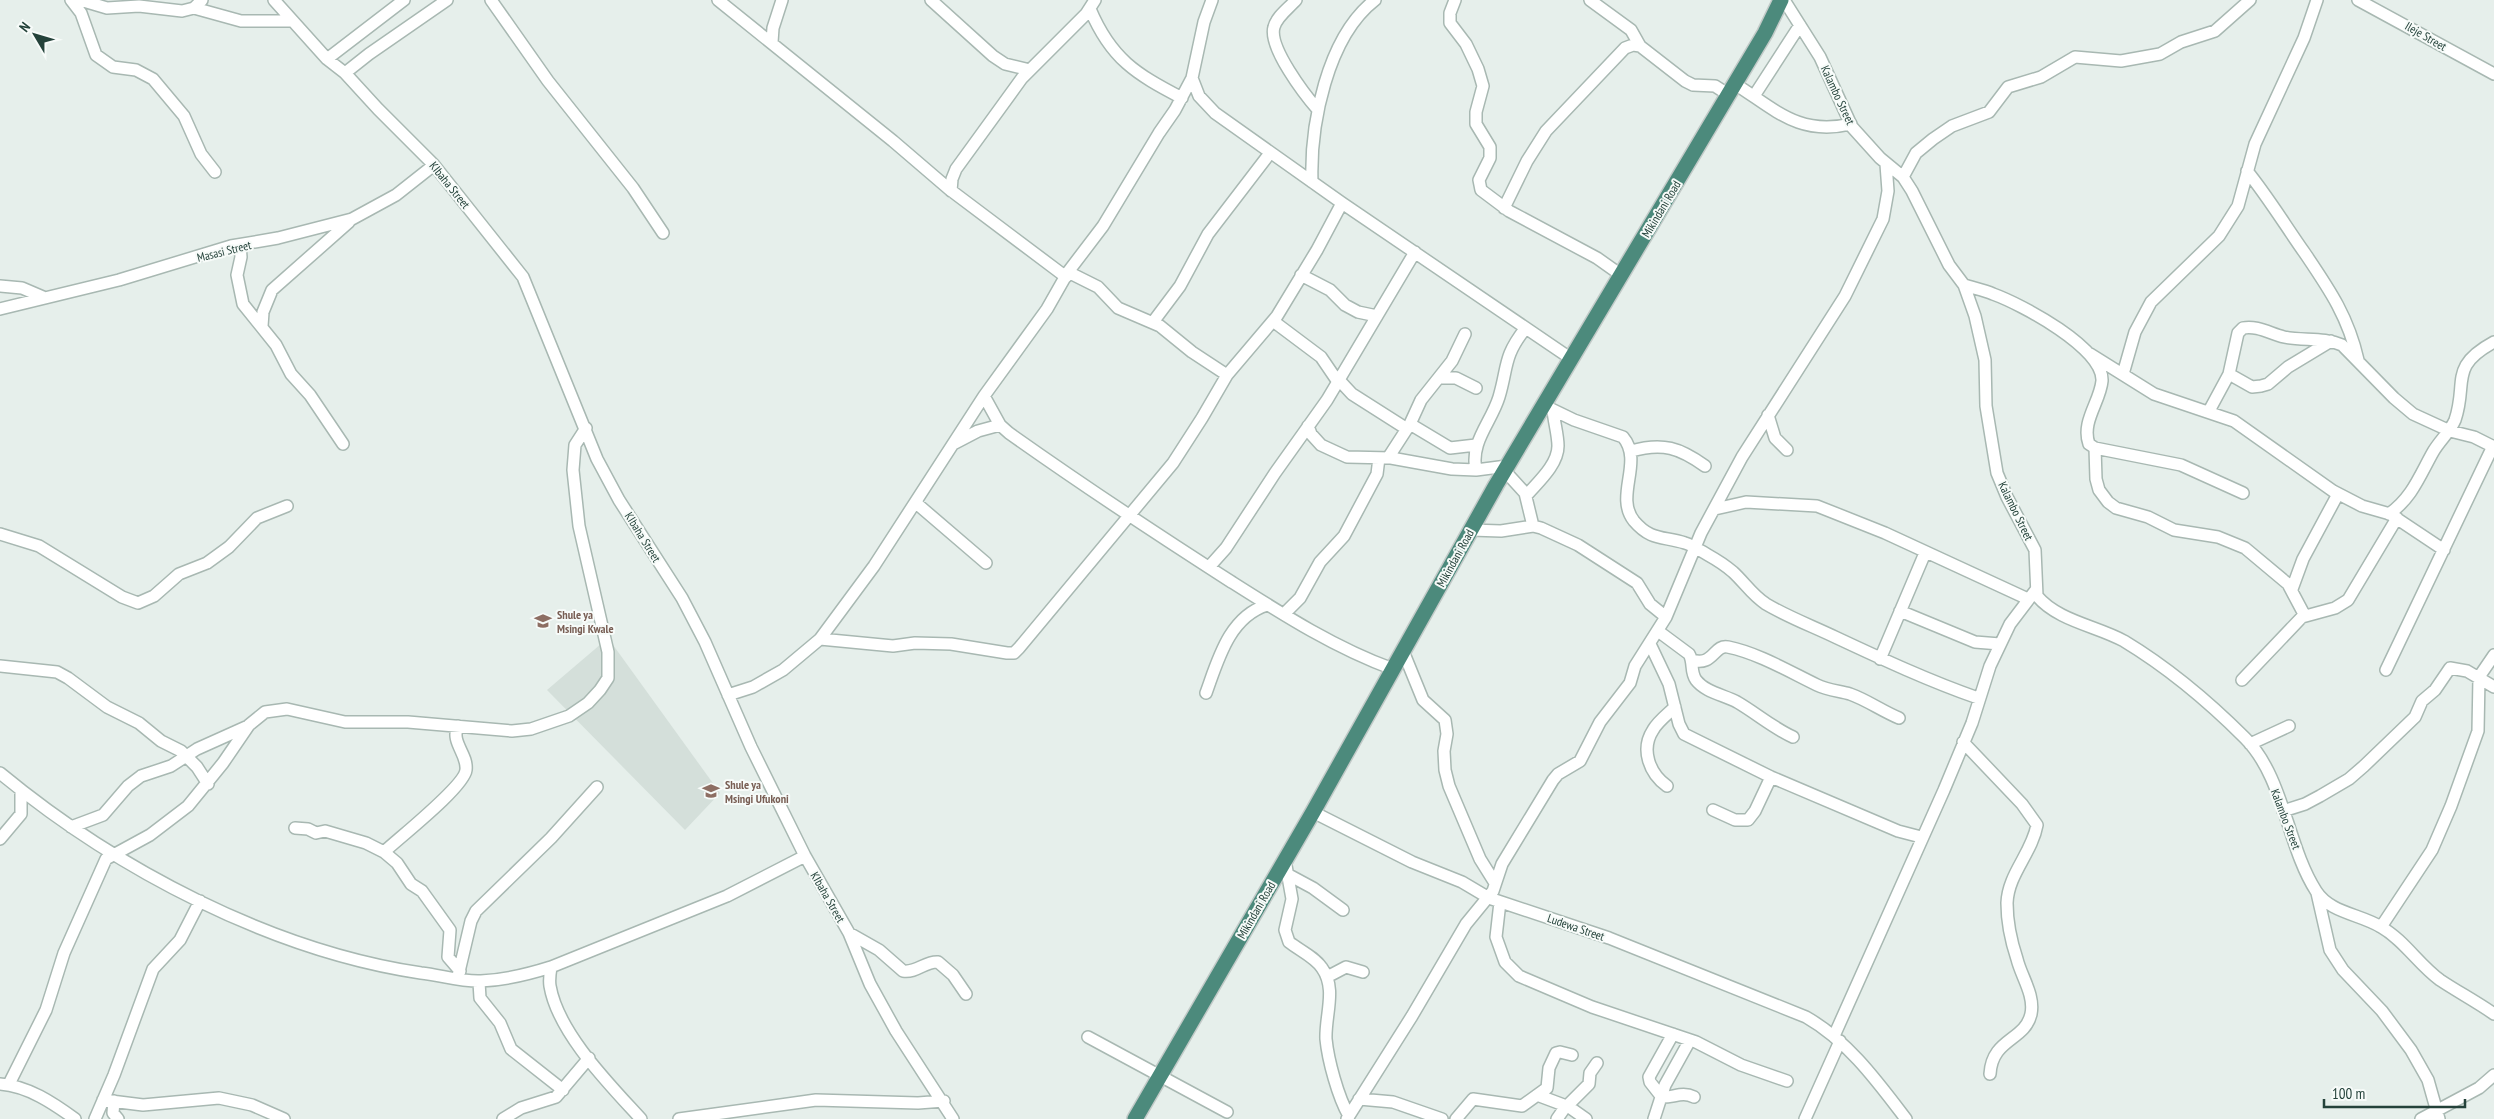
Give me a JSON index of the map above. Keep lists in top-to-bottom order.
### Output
{
  "streets": {
    "highway": ["Mikindani Road"],
    "street": [
      "Ileje Street",
      "Kalambo Street",
      "KIbaha Street",
      "Masasi Street",
      "Ludewa Street"
    ]
  },
  "crossings": [
    ["Kalambo Street", "Mikindani Road"],
    ["KIbaha Street", "Masasi Street"],
    ["Mikindani Road", "Ludewa Street"]
  ],
  "places": {
    "school or university": ["Shule ya Msingi Kwale", "Shule ya Msingi Ufukoni"]
  },
  "scale_bar": "100 m",
  "north": "top left"
}
